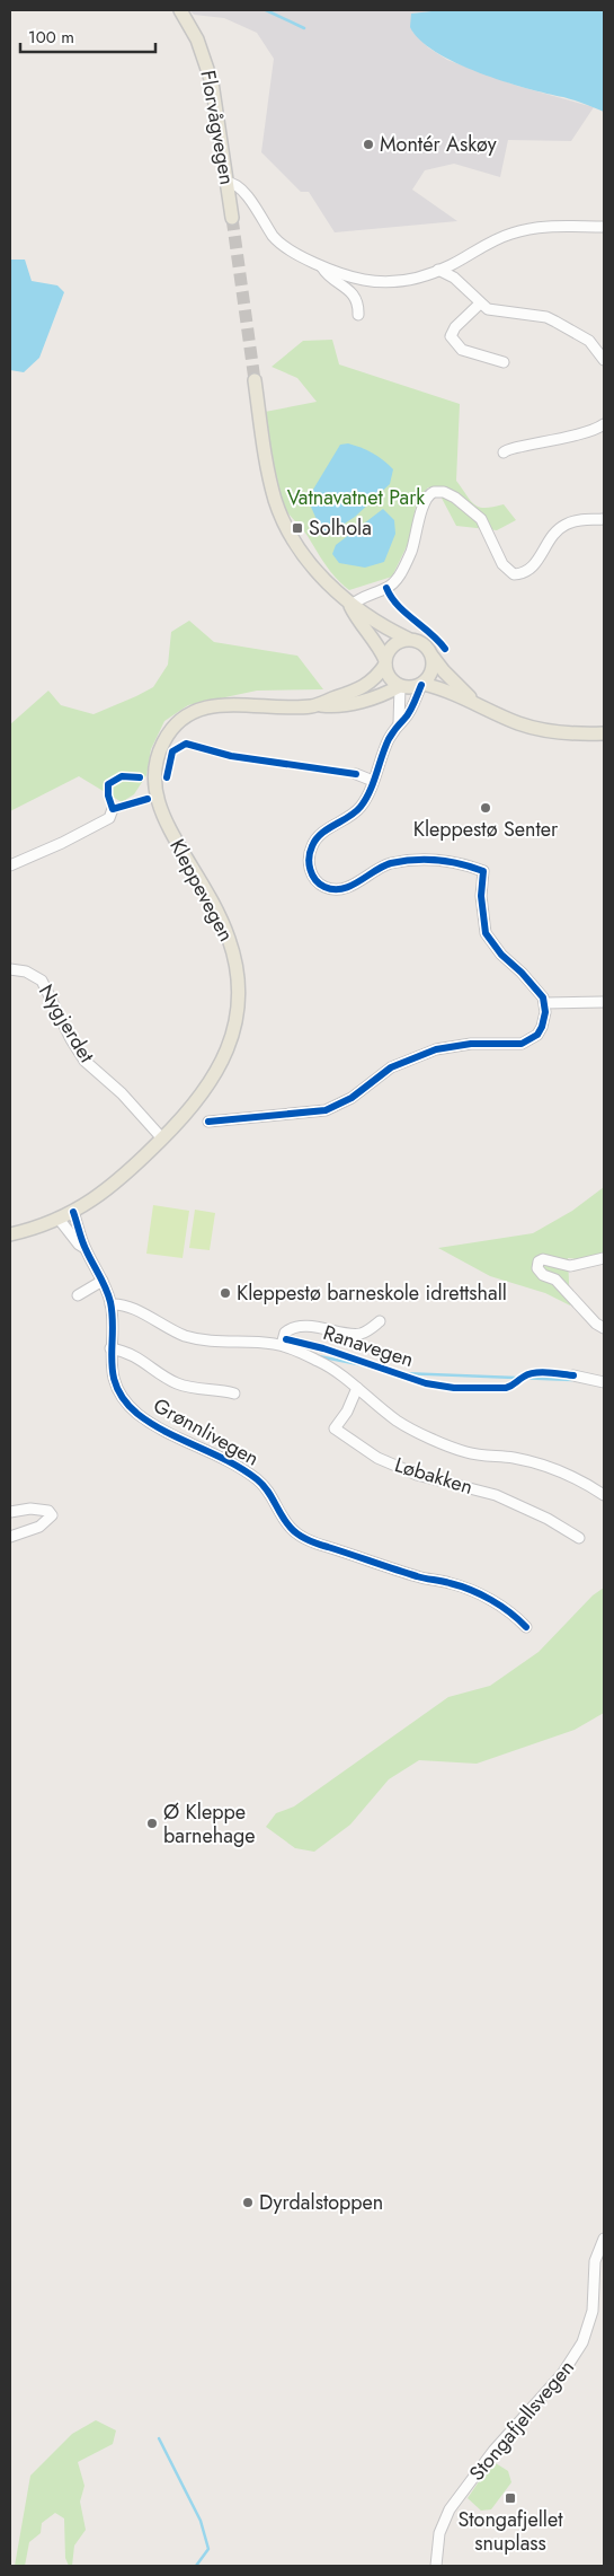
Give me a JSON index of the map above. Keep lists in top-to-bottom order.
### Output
{
  "streets": {
    "main road": ["Florvågvegen", "Kleppevegen"],
    "street": [
      "Nygjerdet",
      "Ranavegen",
      "Grønnlivegen",
      "Løbakken",
      "Stongafjellsvegen"
    ]
  },
  "crossings": [
    ["Kleppevegen", "Nygjerdet"],
    ["Kleppevegen", "Grønnlivegen"],
    ["Ranavegen", "Grønnlivegen"],
    ["Ranavegen", "Løbakken"]
  ],
  "parks": ["Vatnavatnet Park"],
  "places": {
    "other": [
      "Montér Askøy",
      "Kleppestø Senter",
      "Kleppestø barneskole idrettshall",
      "Ø Kleppe barnehage",
      "Dyrdalstoppen"
    ],
    "transit": ["Solhola", "Stongafjellet snuplass"]
  },
  "scale_bar": "100 m"
}
